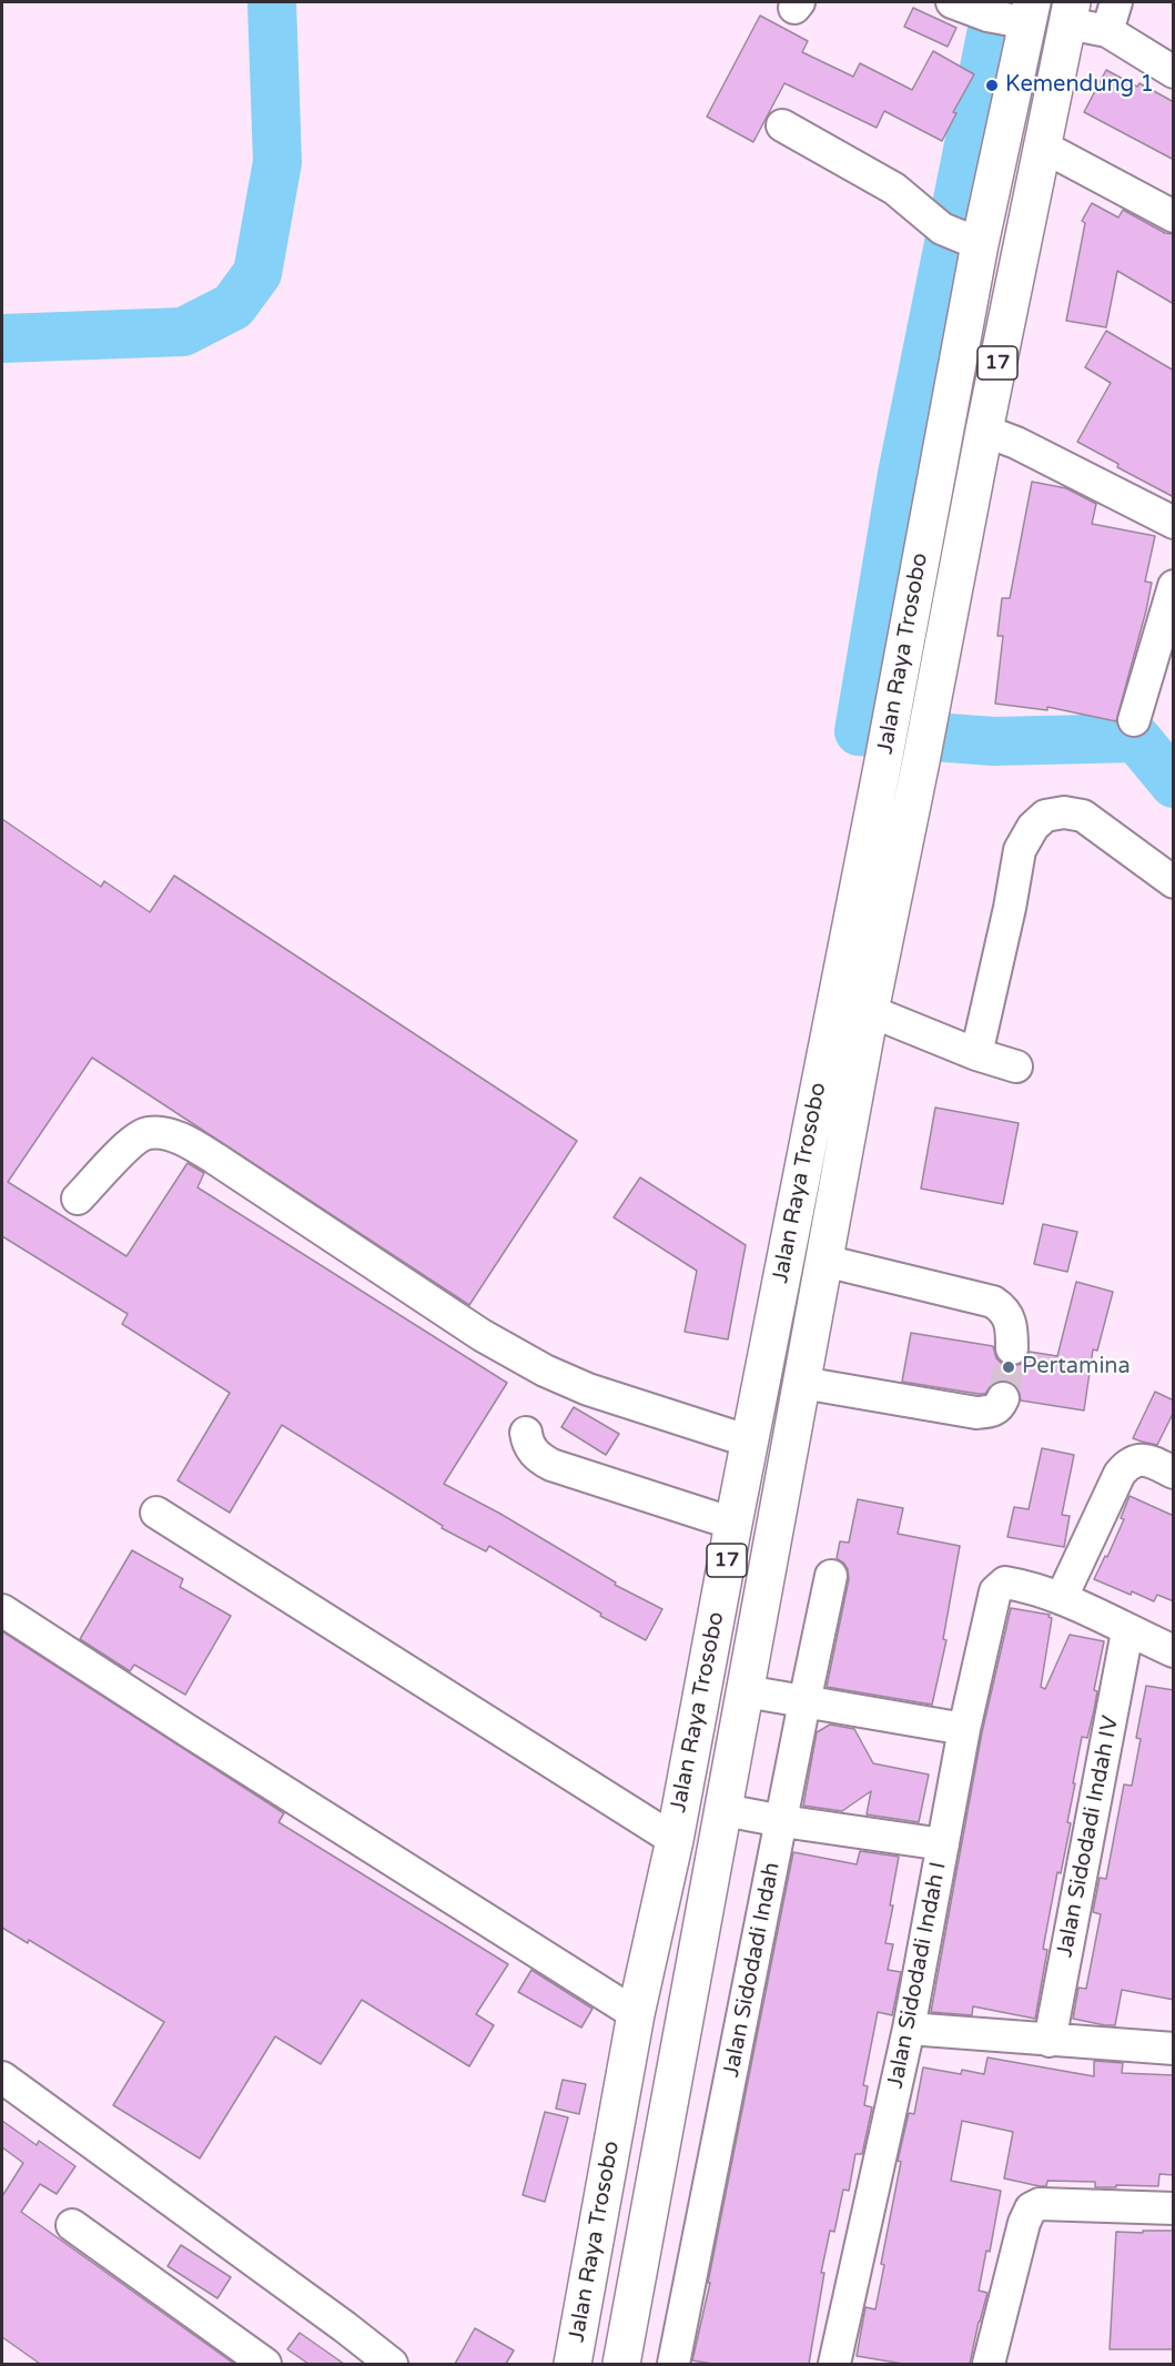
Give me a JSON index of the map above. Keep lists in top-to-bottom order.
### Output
{
  "streets": {
    "highway": ["17", "Jalan Raya Trosobo"],
    "street": ["Jalan Sidodadi Indah IV", "Jalan Sidodadi Indah", "Jalan Sidodadi Indah I"]
  },
  "places": ["Kemendung 1", "Pertamina"]
}
